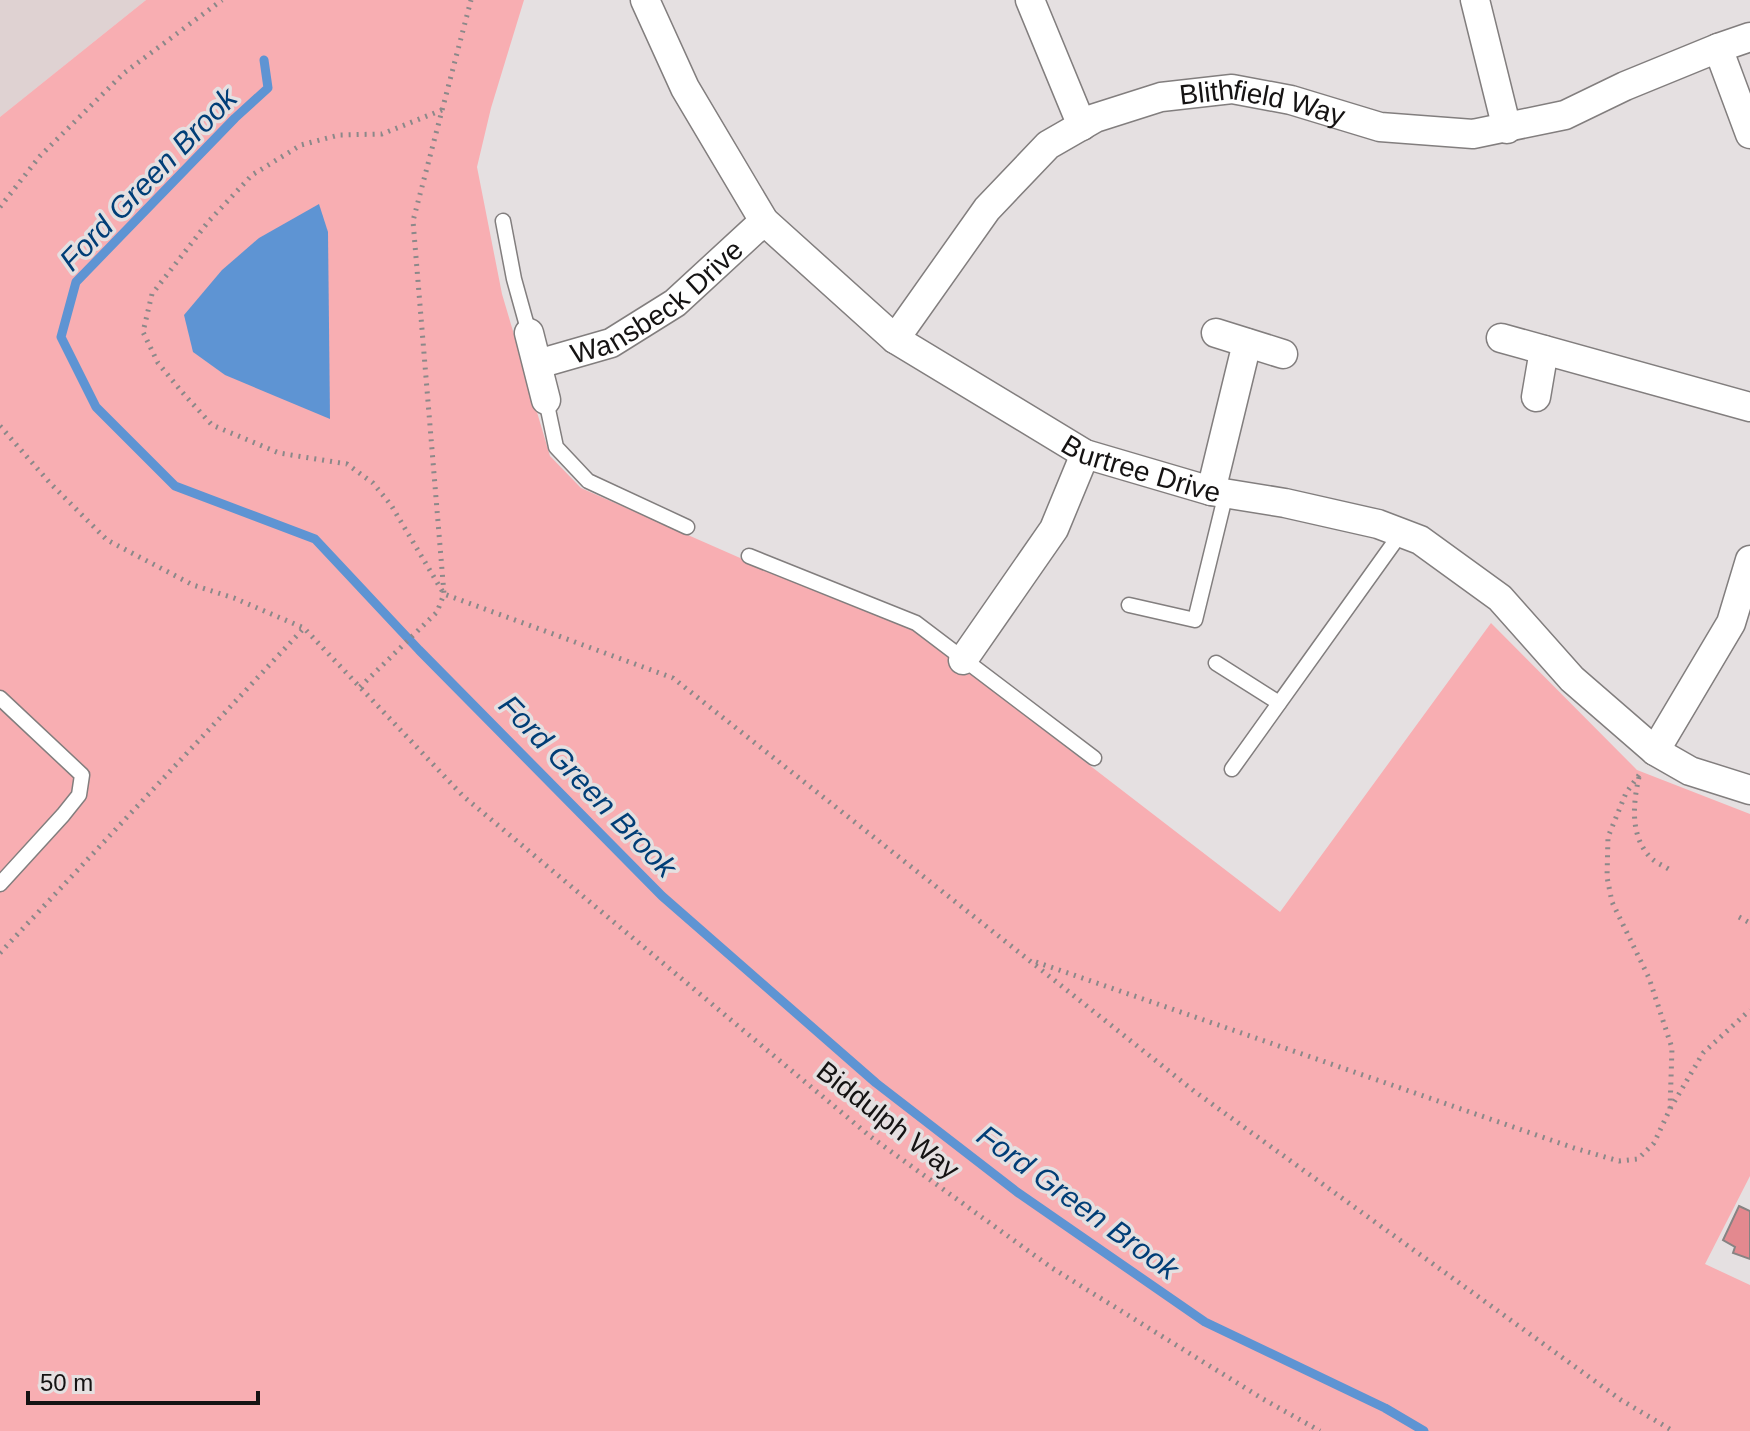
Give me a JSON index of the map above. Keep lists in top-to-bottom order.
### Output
{
  "streets": {
    "street": ["Blithfield Way", "Wansbeck Drive", "Burtree Drive"],
    "path": ["Biddulph Way"]
  },
  "crossings": [
    ["Blithfield Way", "Burtree Drive"],
    ["Wansbeck Drive", "Burtree Drive"]
  ],
  "water": ["Ford Green Brook"],
  "scale_bar": "50 m"
}
